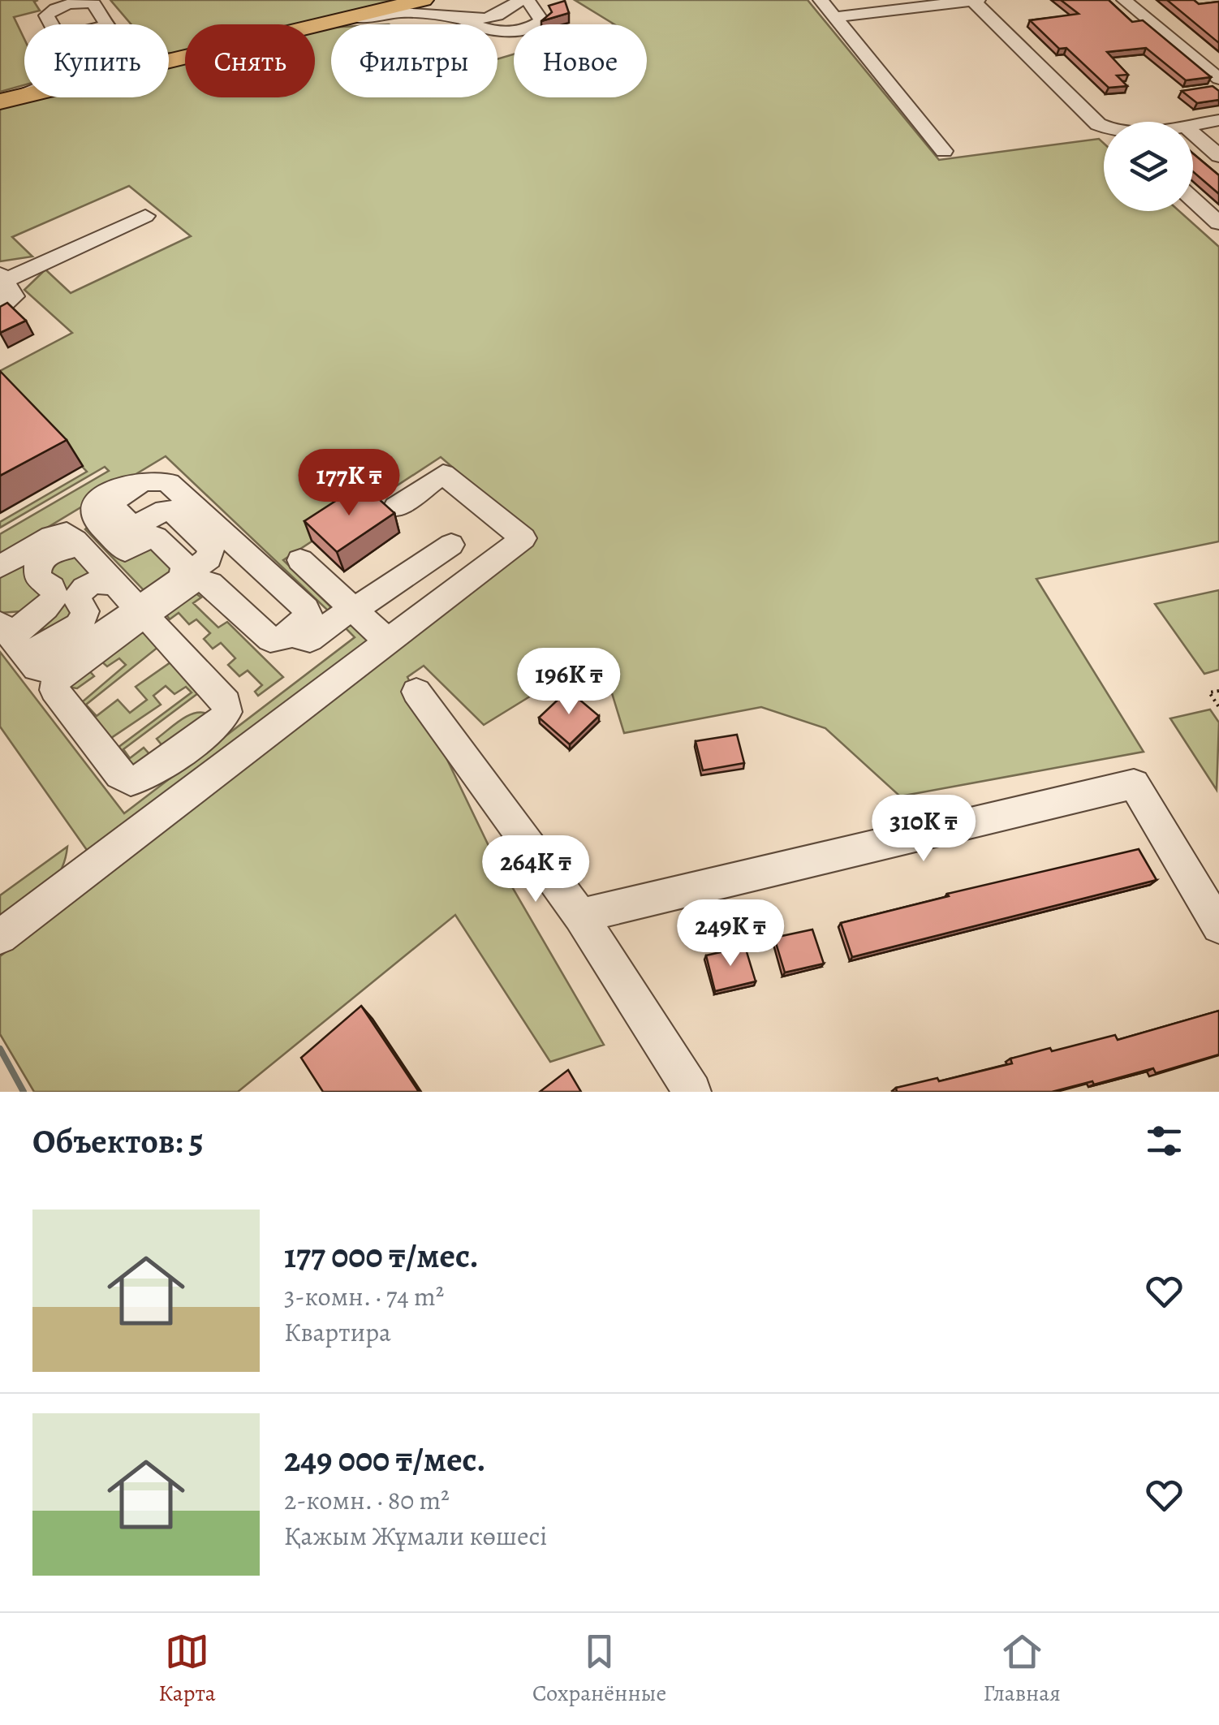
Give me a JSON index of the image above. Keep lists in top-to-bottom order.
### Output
{
  "page": {
    "chip": [
      "Купить",
      "Снять",
      "Фильтры",
      "Новое"
    ],
    "price": [
      "177K ₸",
      "196K ₸",
      "310K ₸",
      "264K ₸",
      "249K ₸"
    ],
    "heading": "Объектов: 5",
    "list": [
      {
        "name": "177 000 ₸/мес.",
        "note": "3-комн. · 74 m² · Квартира"
      },
      {
        "name": "249 000 ₸/мес.",
        "note": "2-комн. · 80 m² · Қажым Жұмали көшесі"
      }
    ],
    "tabs": ["Карта", "Сохранённые", "Главная"]
  }
}
